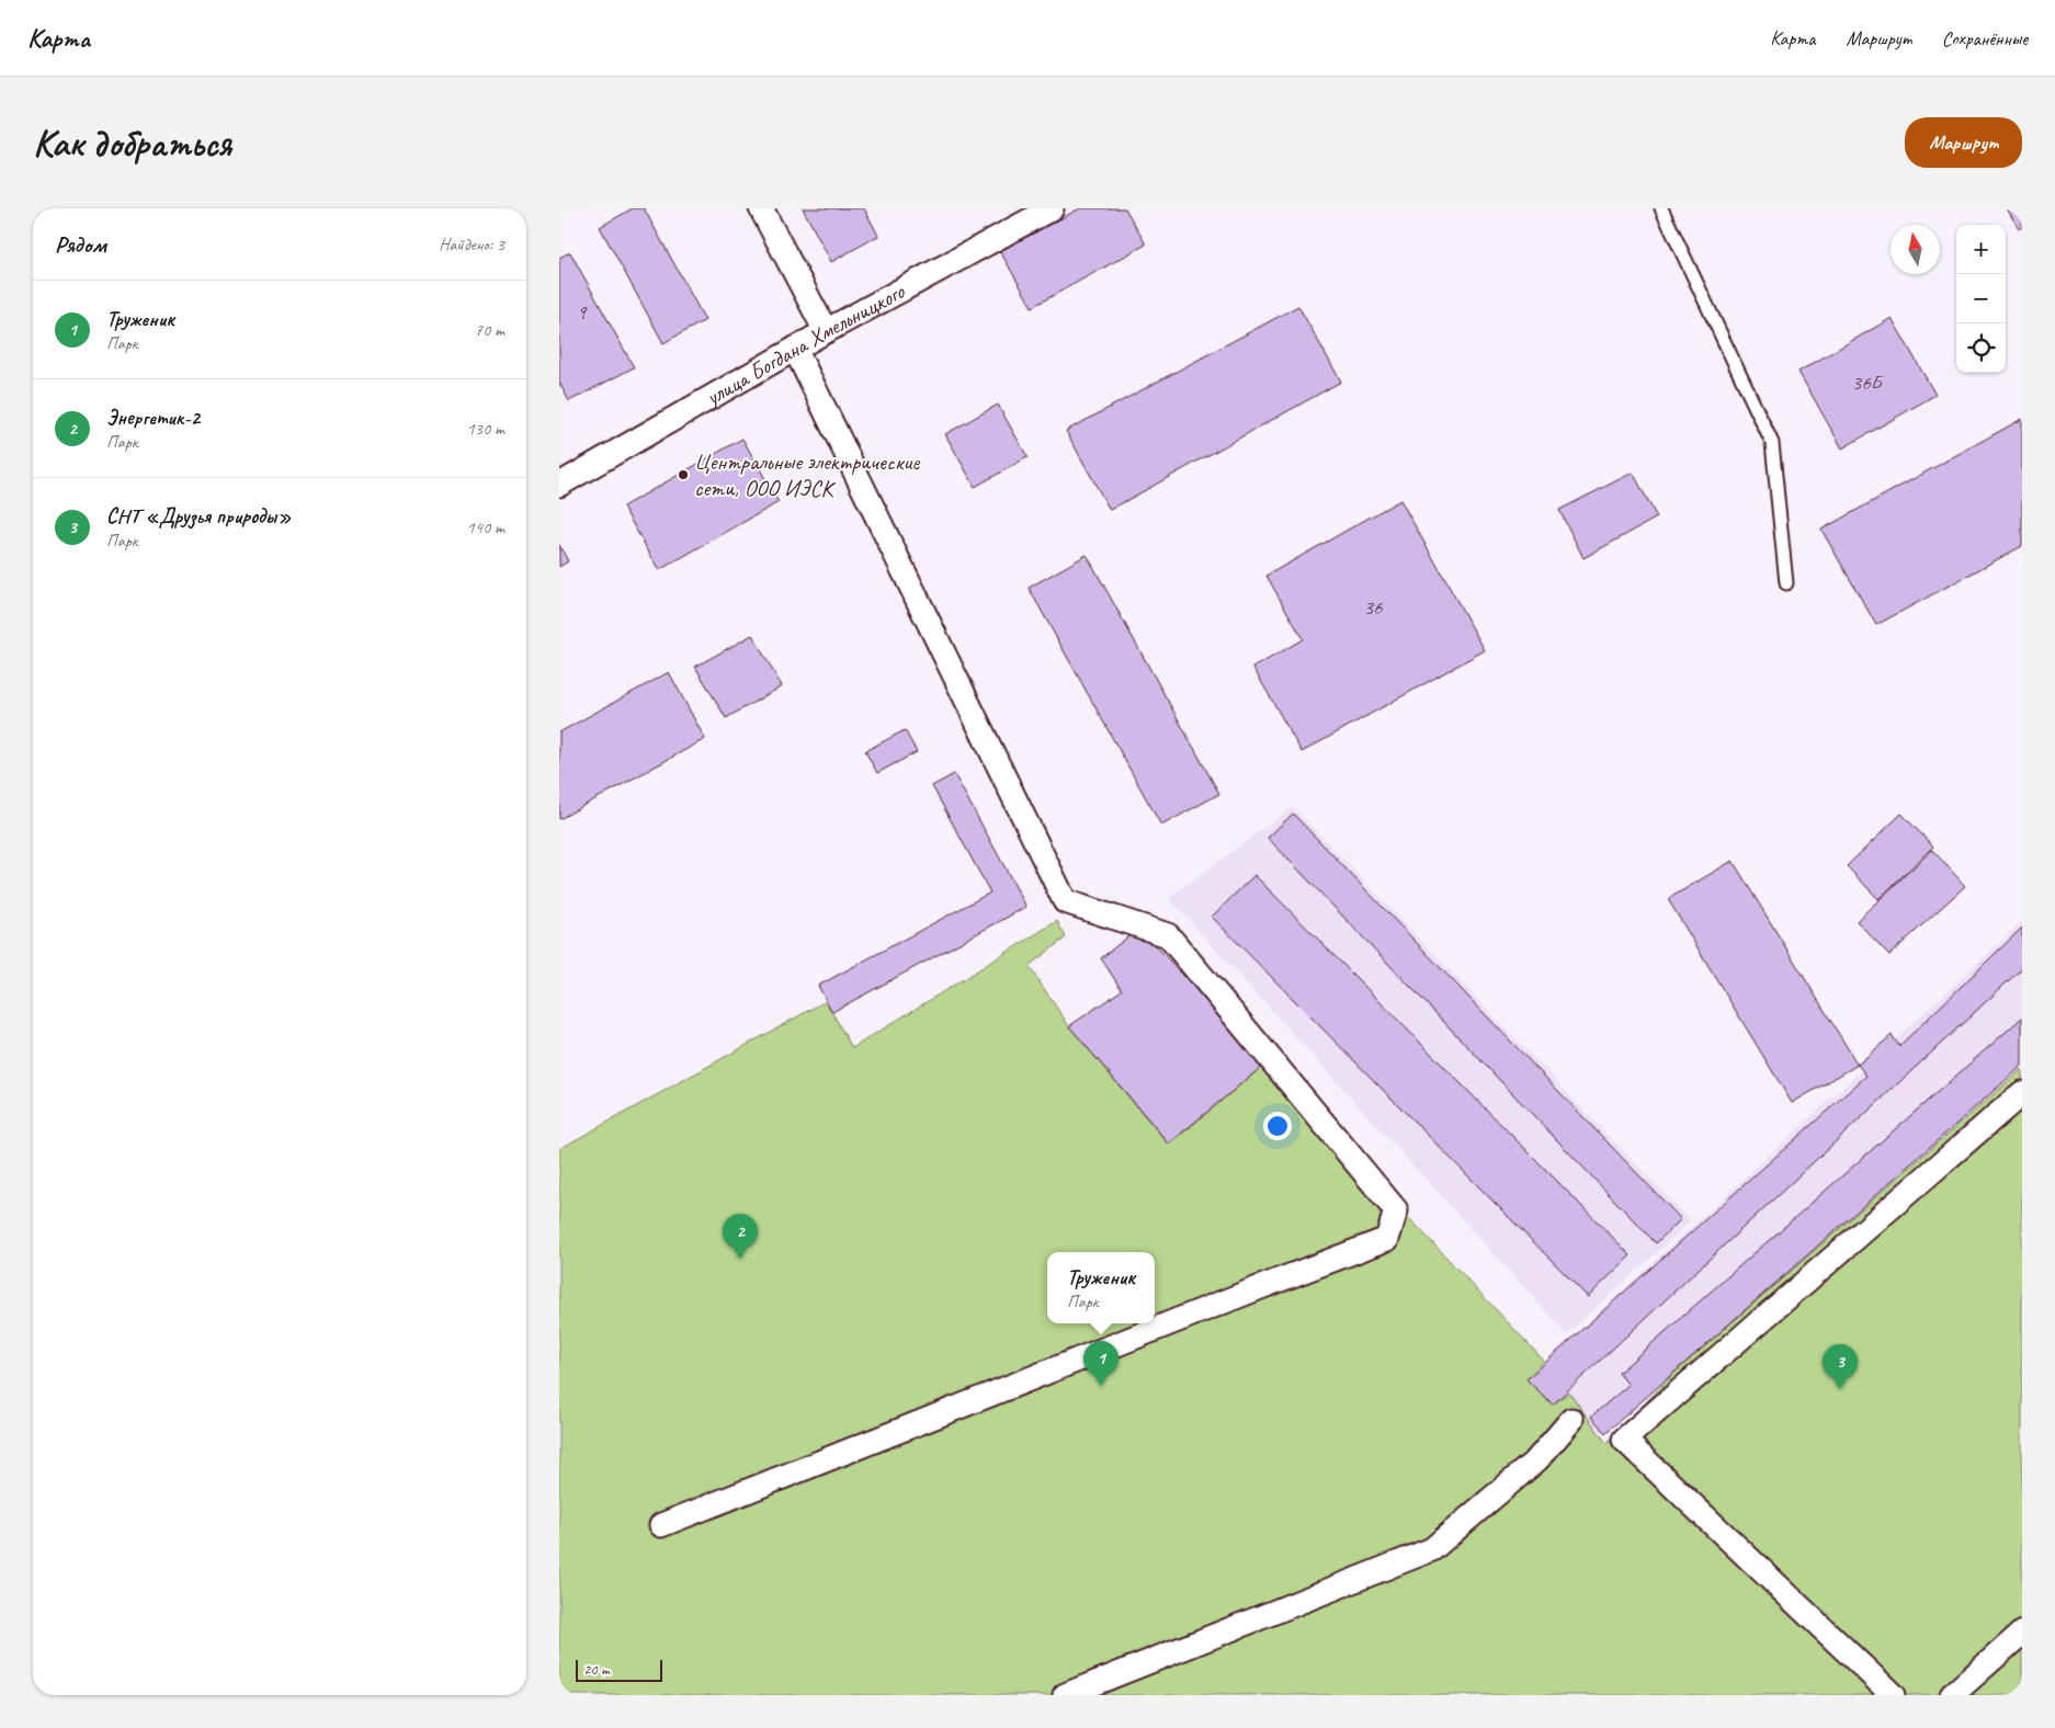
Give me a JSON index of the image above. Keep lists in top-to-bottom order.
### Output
{
  "streets": {
    "street": ["улица Богдана Хмельницкого"]
  },
  "places": ["Центральные электрические сети, ООО ИЭСК"],
  "house_numbers": ["9", "36Б", "36"],
  "scale_bar": "20 m",
  "north": "top",
  "page": {
    "header": "Карта",
    "nav": ["Карта", "Маршрут", "Сохранённые"],
    "buttons": "Маршрут",
    "title": "Как добраться",
    "heading": ["Рядом", "Найдено: 3"],
    "map_buttons": ["+", "−"],
    "list": [
      {
        "mark": "1",
        "name": "Труженик",
        "note": "Парк",
        "value": "70 m"
      },
      {
        "mark": "2",
        "name": "Энергетик-2",
        "note": "Парк",
        "value": "130 m"
      },
      {
        "mark": "3",
        "name": "СНТ «Друзья природы»",
        "note": "Парк",
        "value": "140 m"
      }
    ],
    "pins": ["2", "1", "3"],
    "popup": ["Труженик", "Парк"],
    "scale": "20 m"
  }
}
